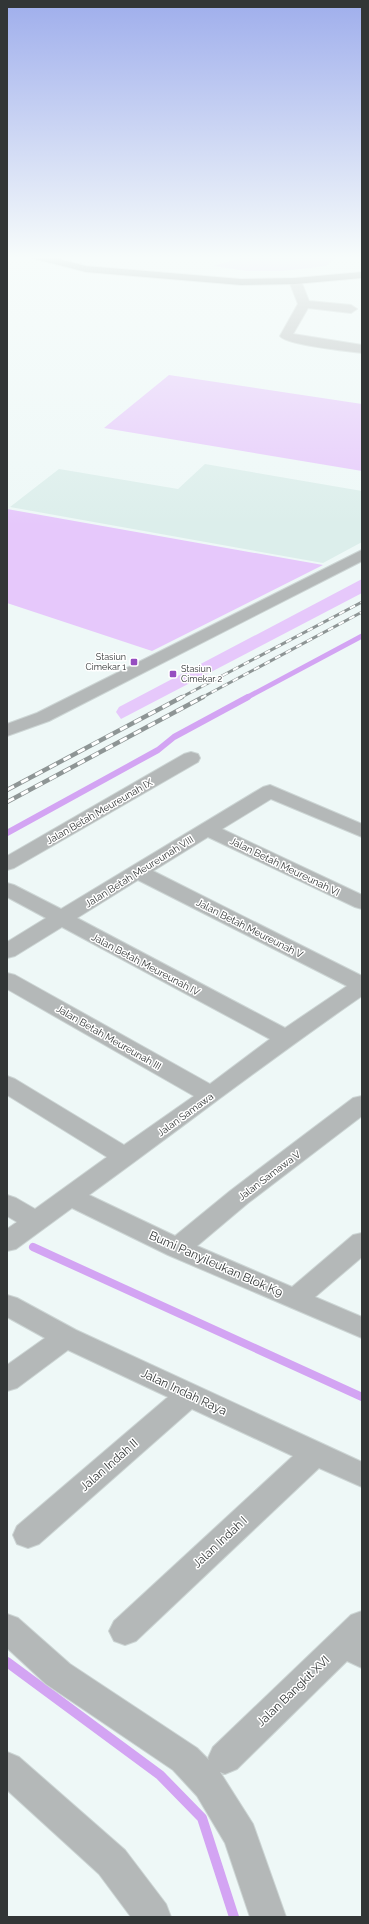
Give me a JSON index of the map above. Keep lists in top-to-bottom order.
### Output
{
  "streets": {
    "street": [
      "Jalan Betah Meureunah IX",
      "Jalan Betah Meureunah VI",
      "Jalan Betah Meureunah VIII",
      "Jalan Betah Meureunah V",
      "Jalan Betah Meureunah IV",
      "Jalan Betah Meureunah III",
      "Jalan Samawa",
      "Jalan Samawa V",
      "Bumi Panyileukan Blok K9",
      "Jalan Indah Raya",
      "Jalan Indah II",
      "Jalan Indah I",
      "Jalan Bangkit XVI"
    ]
  },
  "crossings": [
    ["Jalan Betah Meureunah VI", "Jalan Betah Meureunah VIII"],
    ["Jalan Betah Meureunah VIII", "Jalan Betah Meureunah V"],
    ["Jalan Betah Meureunah VIII", "Jalan Betah Meureunah IV"],
    ["Jalan Betah Meureunah V", "Jalan Samawa"],
    ["Jalan Betah Meureunah IV", "Jalan Samawa"],
    ["Jalan Betah Meureunah III", "Jalan Samawa"],
    ["Jalan Samawa", "Bumi Panyileukan Blok K9"],
    ["Jalan Samawa V", "Bumi Panyileukan Blok K9"],
    ["Jalan Indah Raya", "Jalan Indah II"],
    ["Jalan Indah Raya", "Jalan Indah I"]
  ],
  "places": {
    "transit": ["Stasiun Cimekar 1", "Stasiun Cimekar 2"]
  }
}
